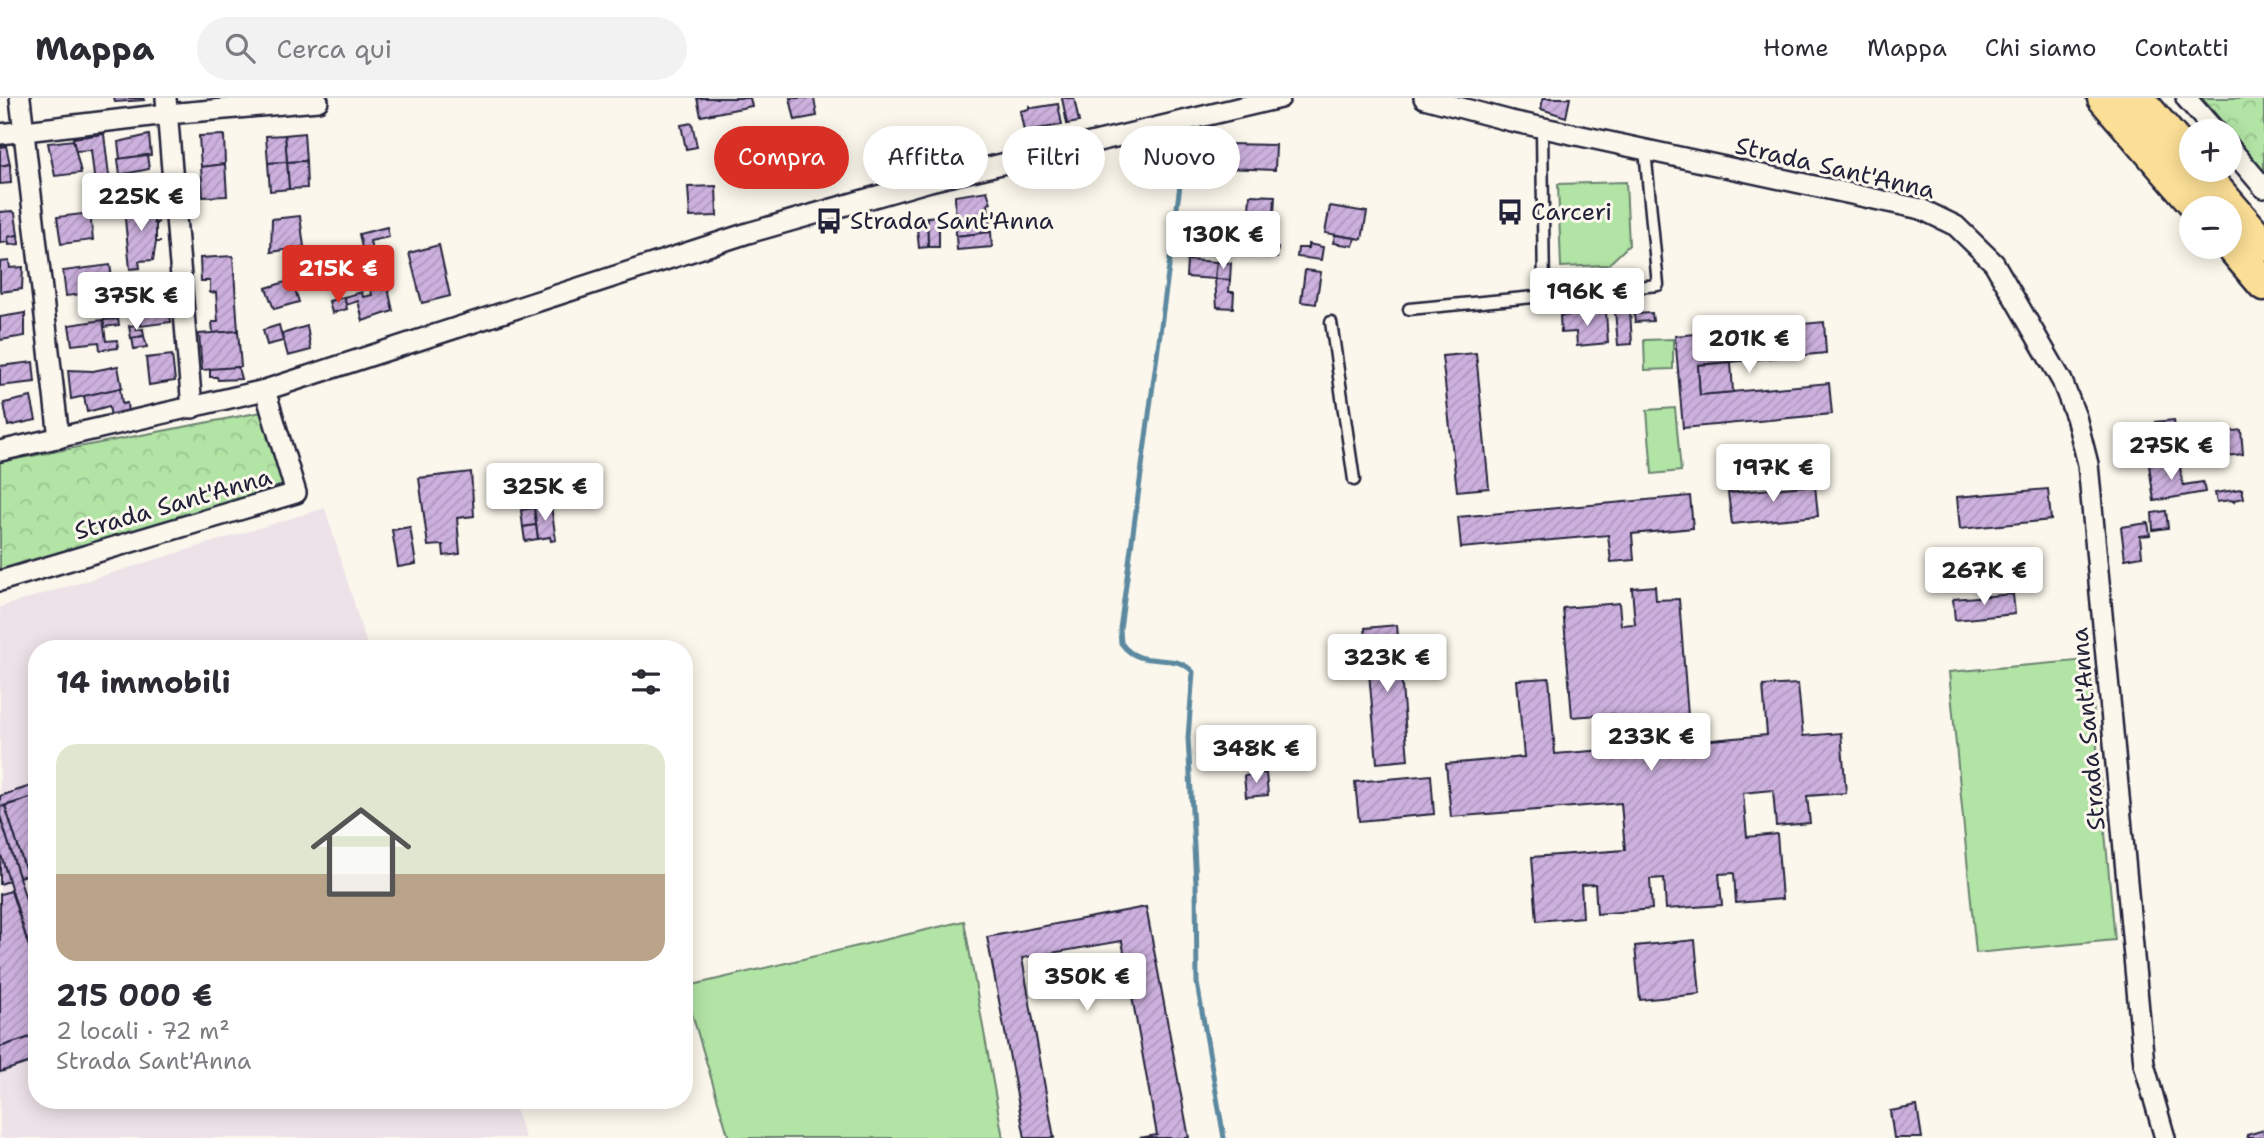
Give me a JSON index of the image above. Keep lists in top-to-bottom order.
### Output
{
  "streets": {
    "street": ["Strada Sant'Anna"]
  },
  "places": {
    "bus stop": ["Carceri", "Strada Sant'Anna"]
  },
  "page": {
    "header": "Mappa",
    "search": "Cerca qui",
    "nav": [
      "Home",
      "Mappa",
      "Chi siamo",
      "Contatti"
    ],
    "map_buttons": ["+", "−"],
    "chip": [
      "Compra",
      "Affitta",
      "Filtri",
      "Nuovo"
    ],
    "price": [
      "225K €",
      "130K €",
      "215K €",
      "196K €",
      "375K €",
      "201K €",
      "275K €",
      "197K €",
      "325K €",
      "267K €",
      "323K €",
      "233K €",
      "348K €",
      "350K €"
    ],
    "heading": "14 immobili",
    "list": [
      {
        "name": "215 000 €",
        "note": "2 locali · 72 m² · Strada Sant'Anna"
      }
    ]
  }
}
